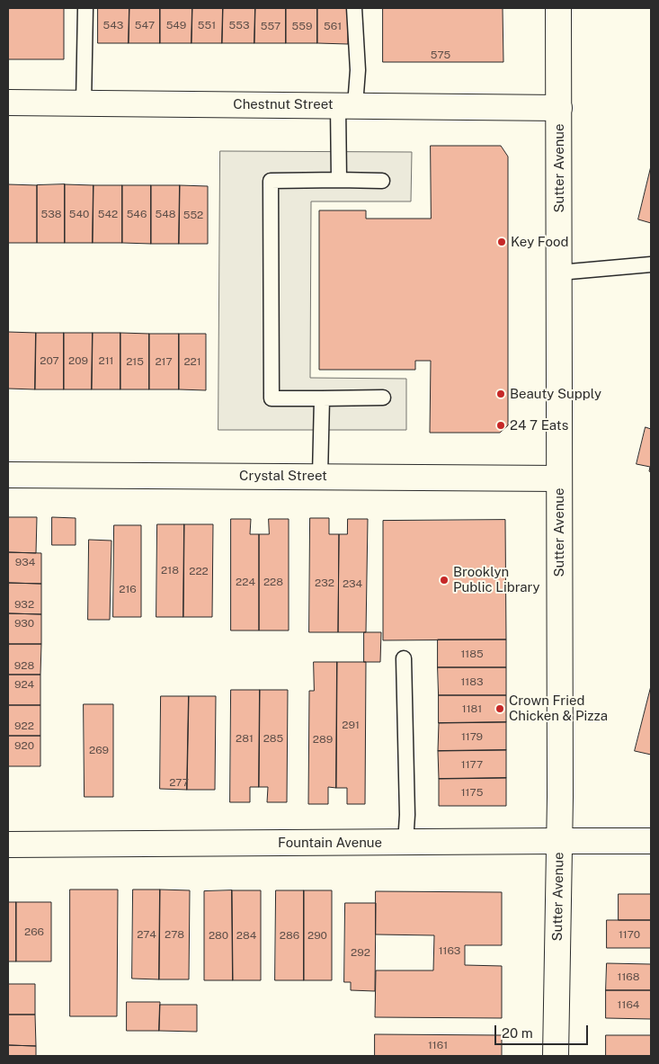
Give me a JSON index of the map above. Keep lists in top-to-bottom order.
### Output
{
  "streets": {
    "street": [
      "Chestnut Street",
      "Sutter Avenue",
      "Crystal Street",
      "Fountain Avenue"
    ]
  },
  "crossings": [
    ["Chestnut Street", "Sutter Avenue"],
    ["Sutter Avenue", "Crystal Street"],
    ["Sutter Avenue", "Fountain Avenue"]
  ],
  "places": [
    "Key Food",
    "Beauty Supply",
    "24 7 Eats",
    "Brooklyn Public Library",
    "Crown Fried Chicken & Pizza"
  ],
  "house_numbers": [
    "543",
    "547",
    "549",
    "551",
    "553",
    "557",
    "559",
    "561",
    "575",
    "538",
    "540",
    "542",
    "546",
    "548",
    "552",
    "207",
    "209",
    "211",
    "215",
    "217",
    "221",
    "934",
    "218",
    "222",
    "224",
    "228",
    "232",
    "234",
    "216",
    "932",
    "930",
    "1185",
    "928",
    "1183",
    "924",
    "1181",
    "291",
    "922",
    "1179",
    "281",
    "285",
    "289",
    "920",
    "269",
    "1177",
    "277",
    "1175",
    "266",
    "274",
    "278",
    "1170",
    "280",
    "284",
    "286",
    "290",
    "1163",
    "292",
    "1168",
    "1164",
    "1161"
  ],
  "scale_bar": "20 m"
}
